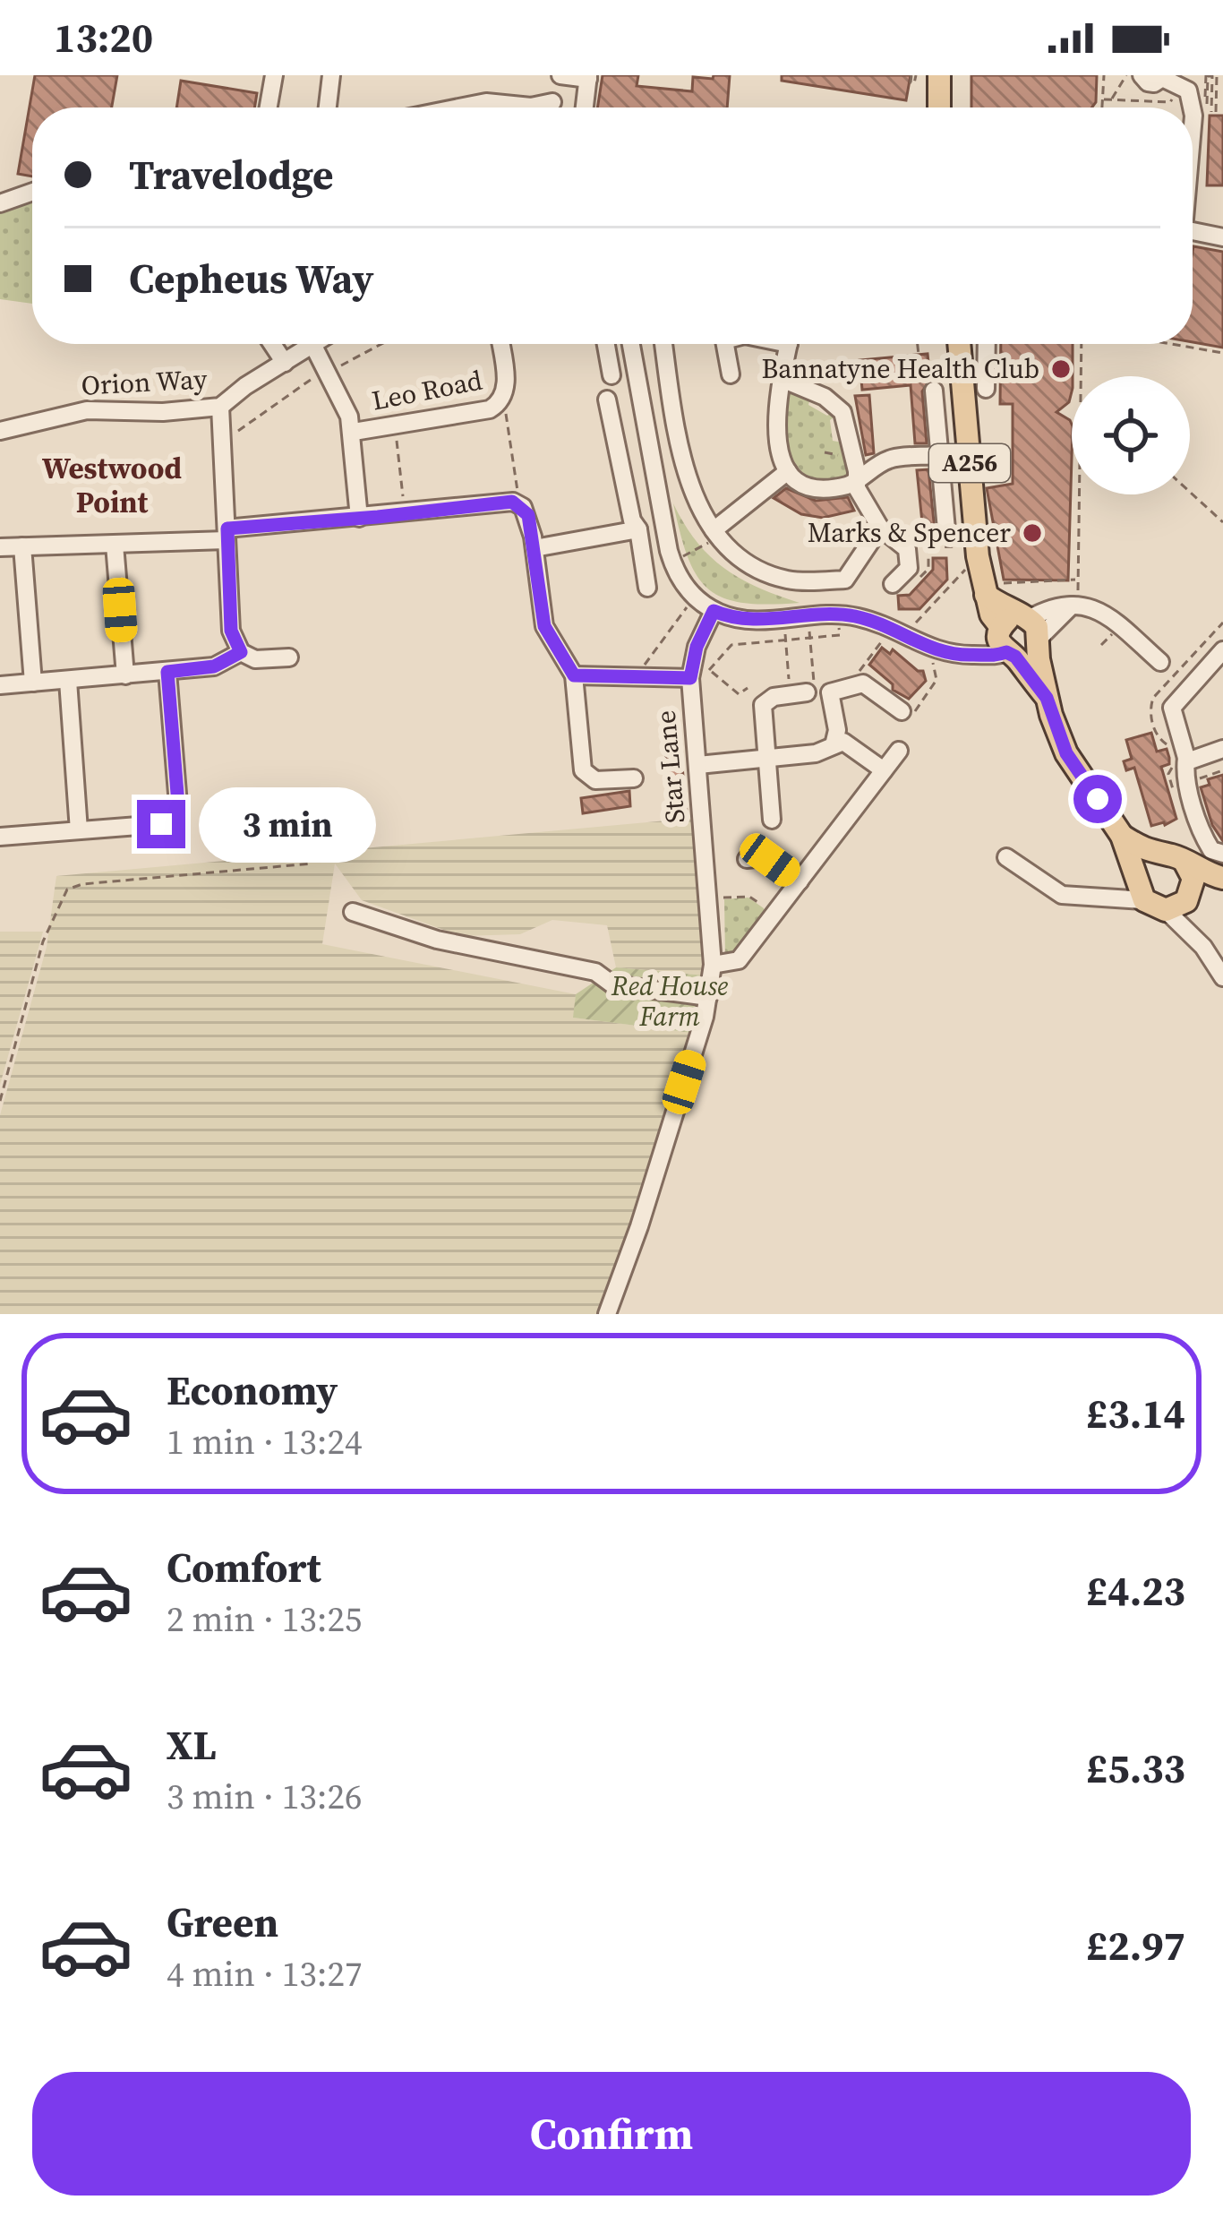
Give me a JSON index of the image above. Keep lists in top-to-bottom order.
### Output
{
  "streets": {
    "main road": ["A256"],
    "street": ["Orion Way", "Leo Road", "Star Lane"]
  },
  "districts": ["Westwood Point"],
  "parks": ["Red House Farm"],
  "places": ["Bannatyne Health Club", "Marks & Spencer"],
  "page": {
    "status": "13:20",
    "banner": ["Travelodge", "Cepheus Way"],
    "bubble": "3 min",
    "list": [
      {
        "name": "Economy",
        "note": "1 min · 13:24",
        "value": "£3.14"
      },
      {
        "name": "Comfort",
        "note": "2 min · 13:25",
        "value": "£4.23"
      },
      {
        "name": "XL",
        "note": "3 min · 13:26",
        "value": "£5.33"
      },
      {
        "name": "Green",
        "note": "4 min · 13:27",
        "value": "£2.97"
      }
    ],
    "buttons": "Confirm"
  }
}
